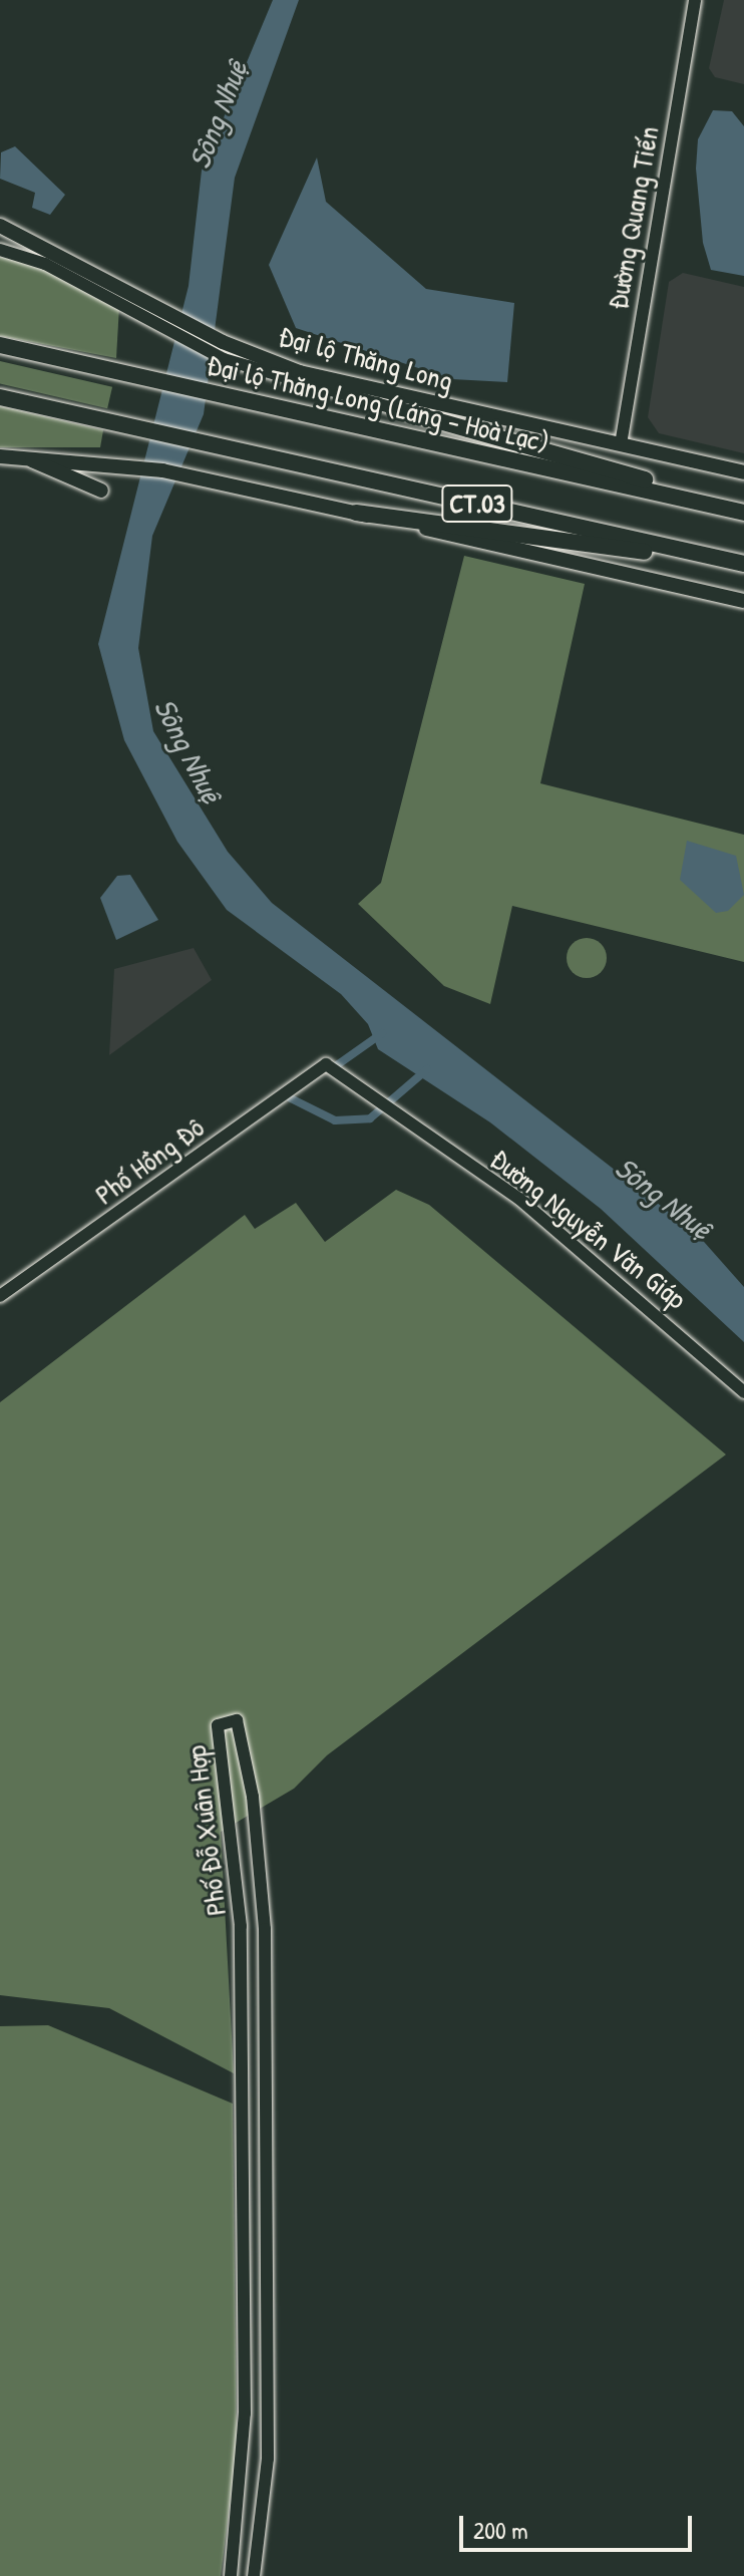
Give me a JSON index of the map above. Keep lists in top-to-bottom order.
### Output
{
  "streets": {
    "highway": ["Đại lộ Thăng Long (Láng - Hoà Lạc)", "CT.03"],
    "main road": ["Đại lộ Thăng Long"],
    "street": [
      "Đường Quang Tiến",
      "Phố Hồng Đô",
      "Đường Nguyễn Văn Giáp",
      "Phố Đỗ Xuân Hợp"
    ]
  },
  "crossings": [
    ["Đường Quang Tiến", "Đại lộ Thăng Long"],
    ["Phố Hồng Đô", "Đường Nguyễn Văn Giáp"]
  ],
  "water": ["Sông Nhuệ"],
  "scale_bar": "200 m"
}
